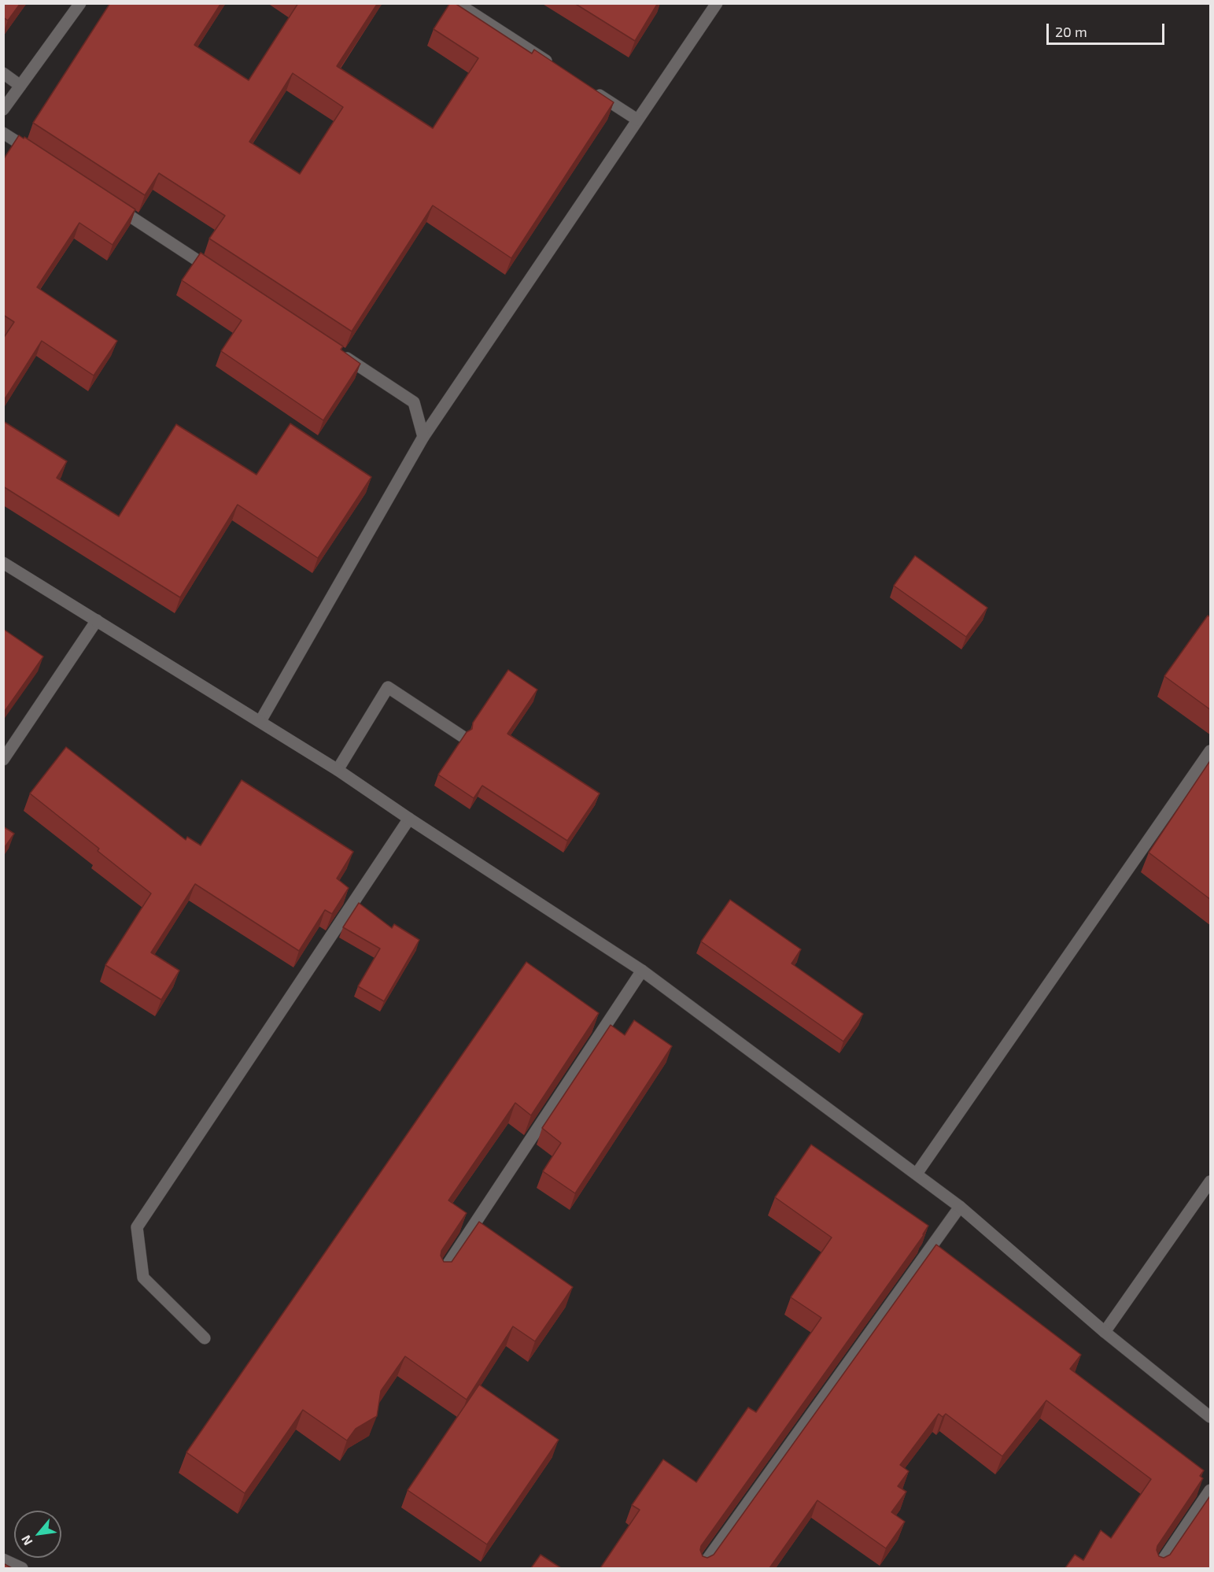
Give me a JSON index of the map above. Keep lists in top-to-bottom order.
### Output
{
  "scale_bar": "20 m",
  "north": "bottom left"
}
